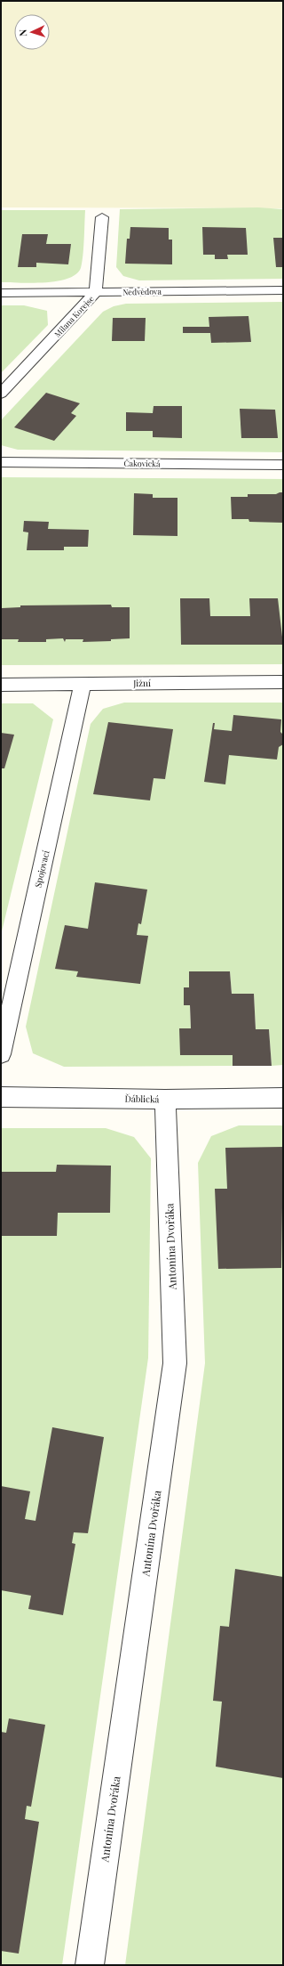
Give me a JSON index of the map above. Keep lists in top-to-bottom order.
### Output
{
  "streets": {
    "street": [
      "Nedvědova",
      "Milana Korejse",
      "Čakovická",
      "Jižní",
      "Spojovací",
      "Ďáblická",
      "Antonína Dvořáka"
    ]
  },
  "crossings": [
    ["Nedvědova", "Milana Korejse"],
    ["Jižní", "Spojovací"],
    ["Ďáblická", "Antonína Dvořáka"]
  ],
  "north": "left"
}
